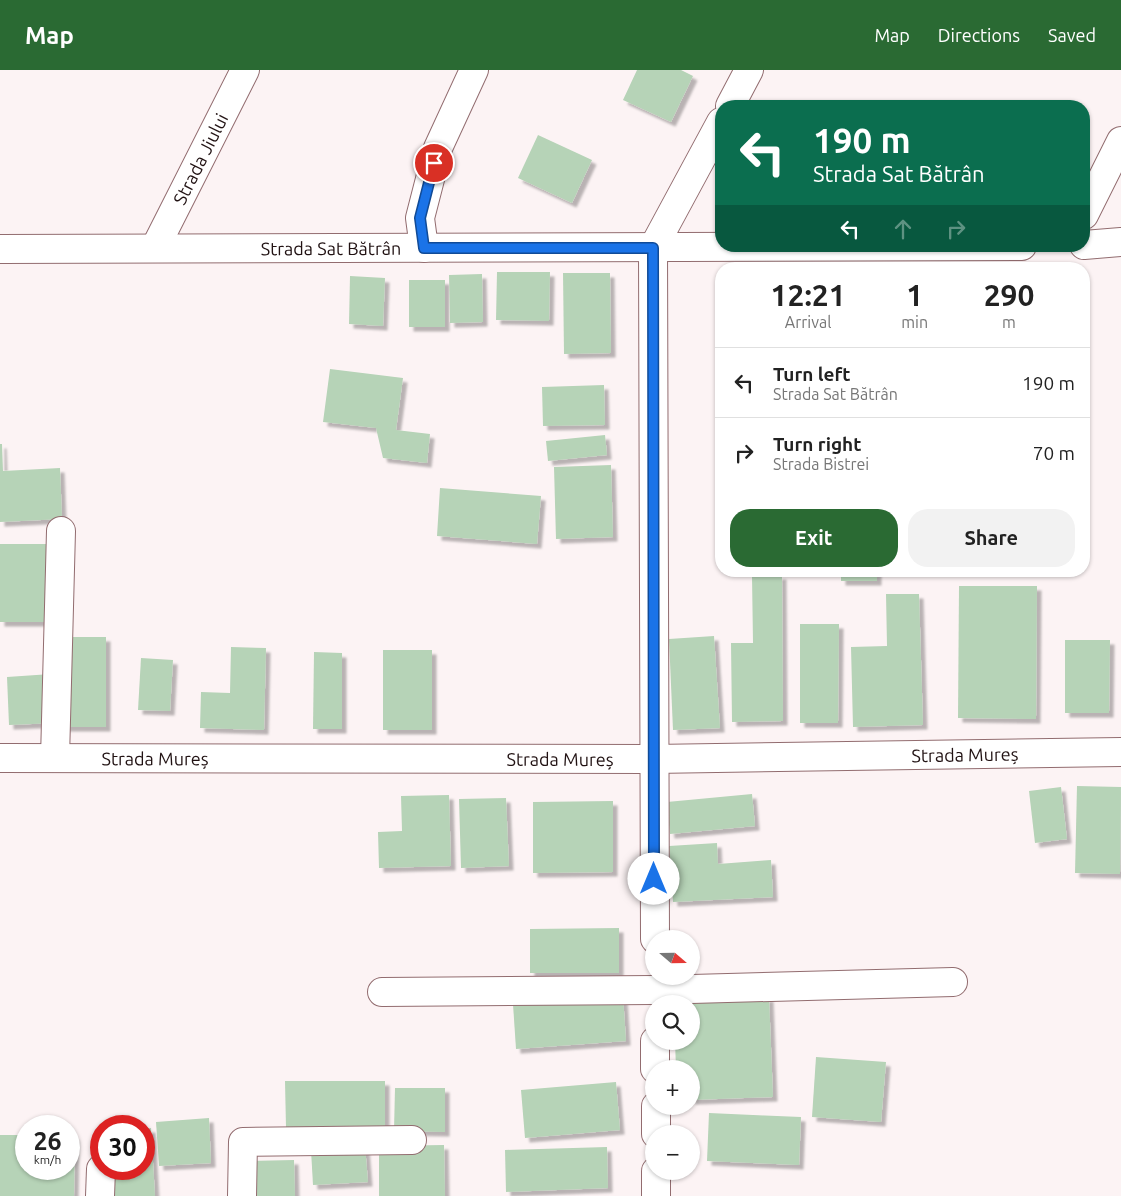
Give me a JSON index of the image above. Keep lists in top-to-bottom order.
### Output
{
  "streets": {
    "street": ["Strada Jiului", "Strada Sat Bătrân", "Strada Mureș"]
  },
  "crossings": [
    ["Strada Jiului", "Strada Sat Bătrân"]
  ],
  "north": "right",
  "page": {
    "header": "Map",
    "nav": ["Map", "Directions", "Saved"],
    "turn": ["190 m", "Strada Sat Bătrân"],
    "eta": [
      "12:21",
      "Arrival",
      "1",
      "min",
      "290",
      "m"
    ],
    "list": [
      {
        "name": "Turn left",
        "note": "Strada Sat Bătrân",
        "value": "190 m"
      },
      {
        "name": "Turn right",
        "note": "Strada Bistrei",
        "value": "70 m"
      }
    ],
    "buttons": ["Exit", "Share"],
    "map_buttons": ["+", "−"],
    "speed": "26 km/h",
    "limit": "30"
  }
}
